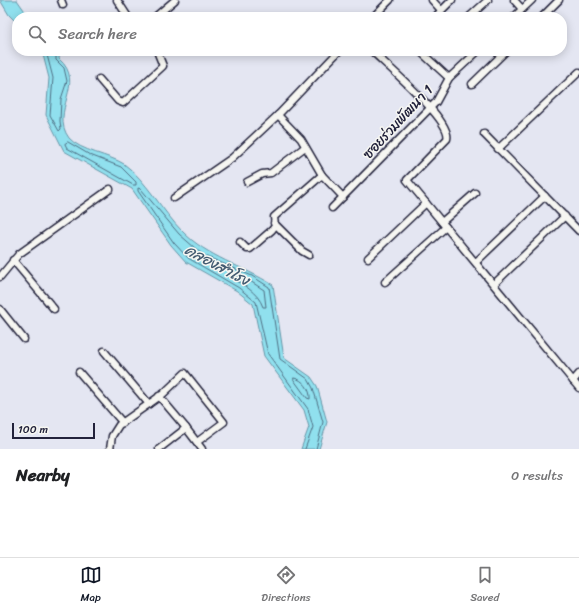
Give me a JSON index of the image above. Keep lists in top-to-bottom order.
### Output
{
  "streets": {
    "street": ["ซอยร่วมพัฒนา 1"]
  },
  "water": ["คลองสำโรง"],
  "scale_bar": "100 m",
  "page": {
    "search": "Search here",
    "scale": "100 m",
    "heading": ["Nearby", "0 results"],
    "nav": ["Map", "Directions", "Saved"]
  }
}
